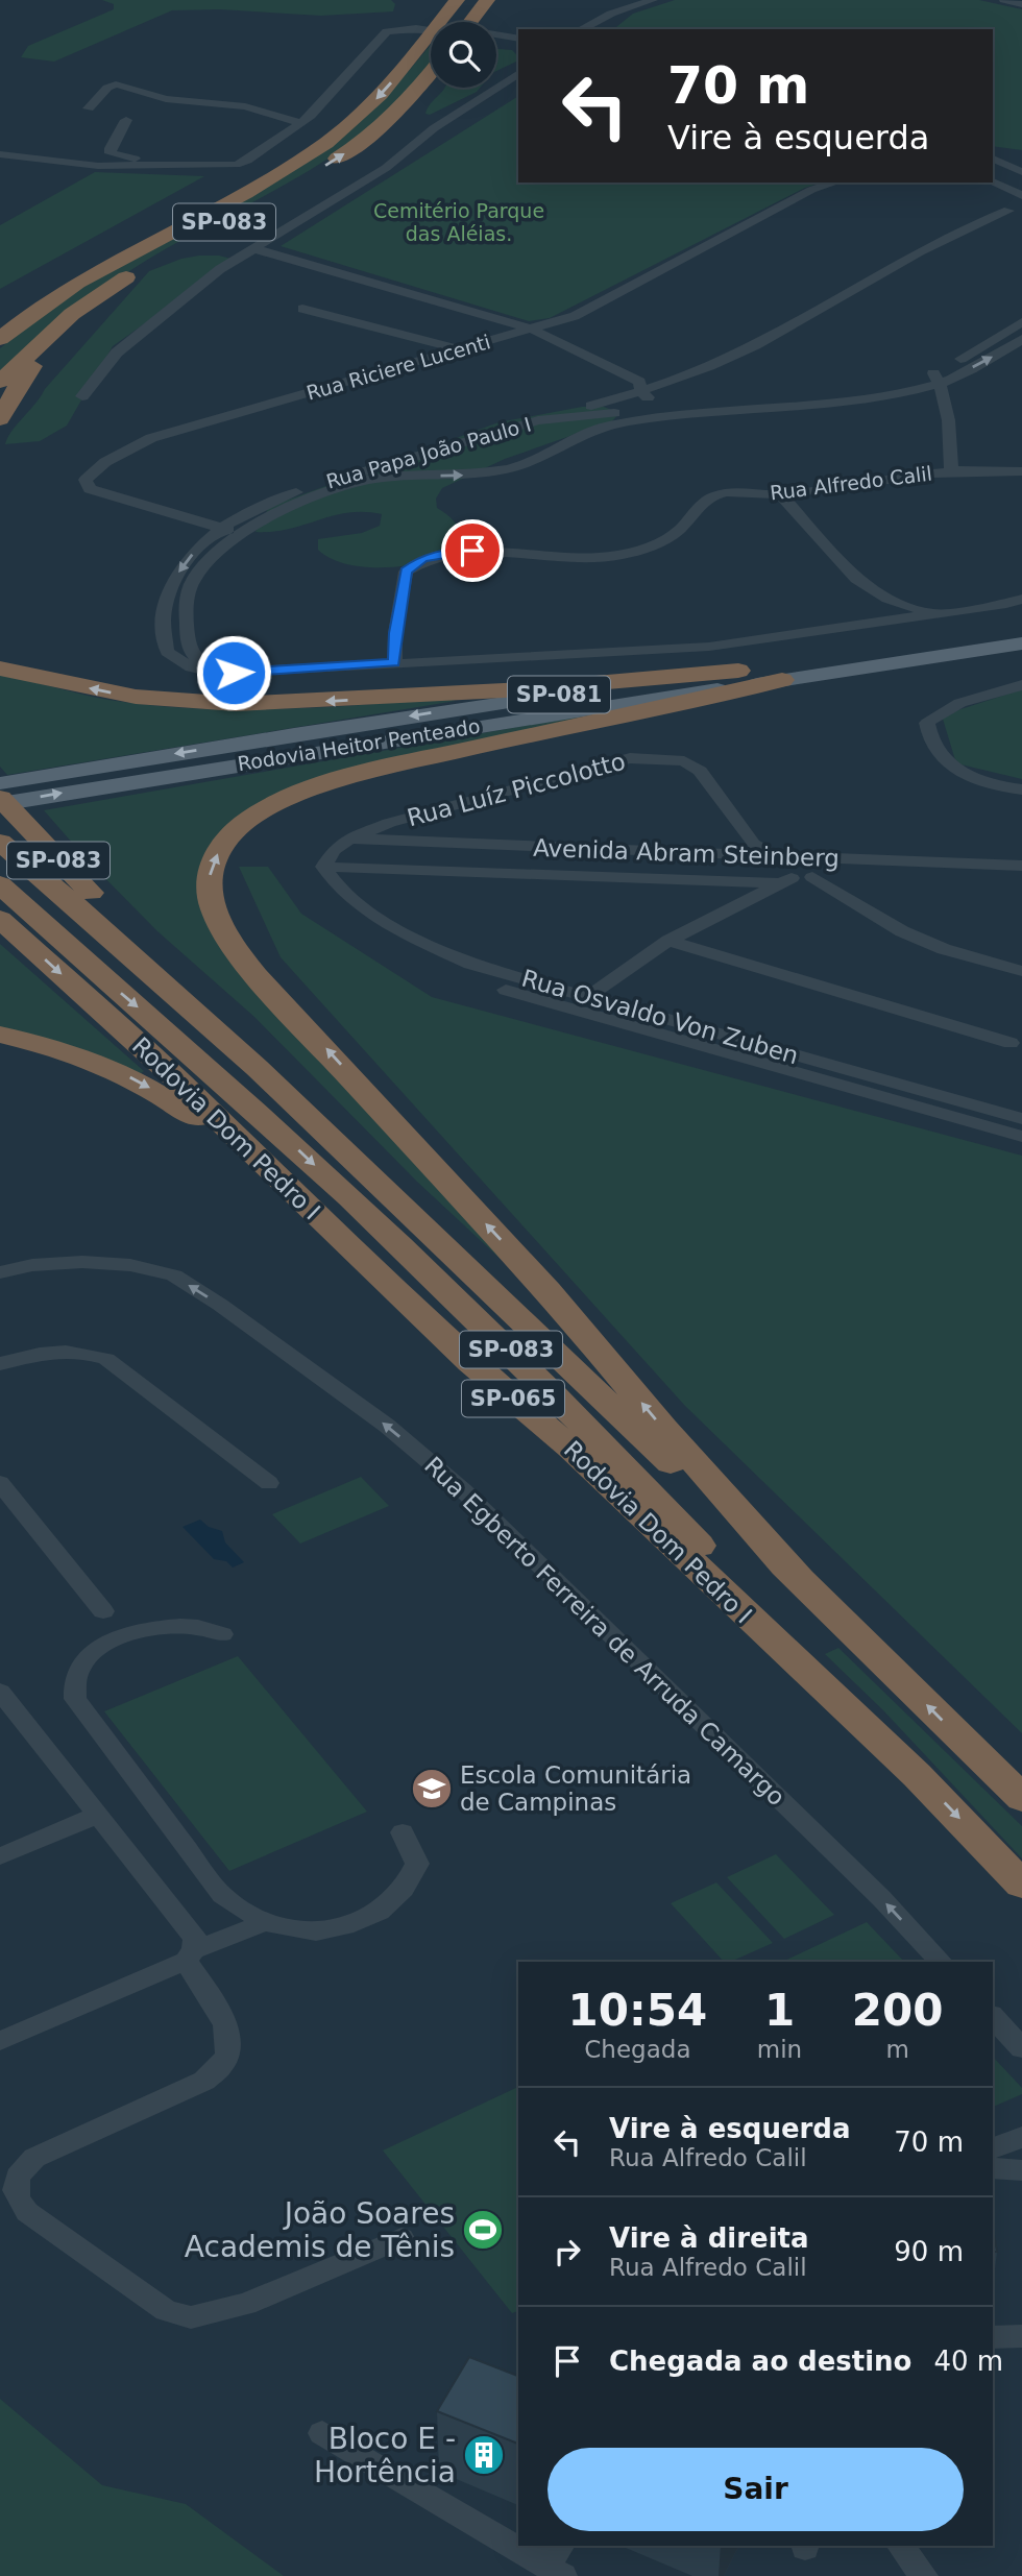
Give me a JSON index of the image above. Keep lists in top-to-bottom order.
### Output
{
  "streets": {
    "highway": ["SP-083", "Rodovia Dom Pedro I", "SP-065"],
    "main road": ["SP-081", "Rodovia Heitor Penteado"],
    "street": [
      "Rua Riciere Lucenti",
      "Rua Papa João Paulo I",
      "Rua Alfredo Calil",
      "Rua Luíz Piccolotto",
      "Avenida Abram Steinberg",
      "Rua Osvaldo Von Zuben",
      "Rua Egberto Ferreira de Arruda Camargo"
    ]
  },
  "crossings": [
    ["SP-083", "Rodovia Dom Pedro I"],
    ["SP-083", "SP-065"],
    ["Rua Riciere Lucenti", "Rua Papa João Paulo I"],
    ["Rua Luíz Piccolotto", "Avenida Abram Steinberg"]
  ],
  "one_way": ["Rua Egberto Ferreira de Arruda Camargo"],
  "parks": ["Cemitério Parque das Aléias."],
  "places": {
    "school or university": ["Escola Comunitária de Campinas"],
    "sports": ["João Soares Academis de Tênis"],
    "building": ["Bloco E - Hortência"]
  },
  "page": {
    "turn": ["70 m", "Vire à esquerda"],
    "eta": [
      "10:54",
      "Chegada",
      "1",
      "min",
      "200",
      "m"
    ],
    "list": [
      {
        "name": "Vire à esquerda",
        "note": "Rua Alfredo Calil",
        "value": "70 m"
      },
      {
        "name": "Vire à direita",
        "note": "Rua Alfredo Calil",
        "value": "90 m"
      },
      {
        "name": "Chegada ao destino",
        "value": "40 m"
      }
    ],
    "buttons": "Sair"
  }
}
